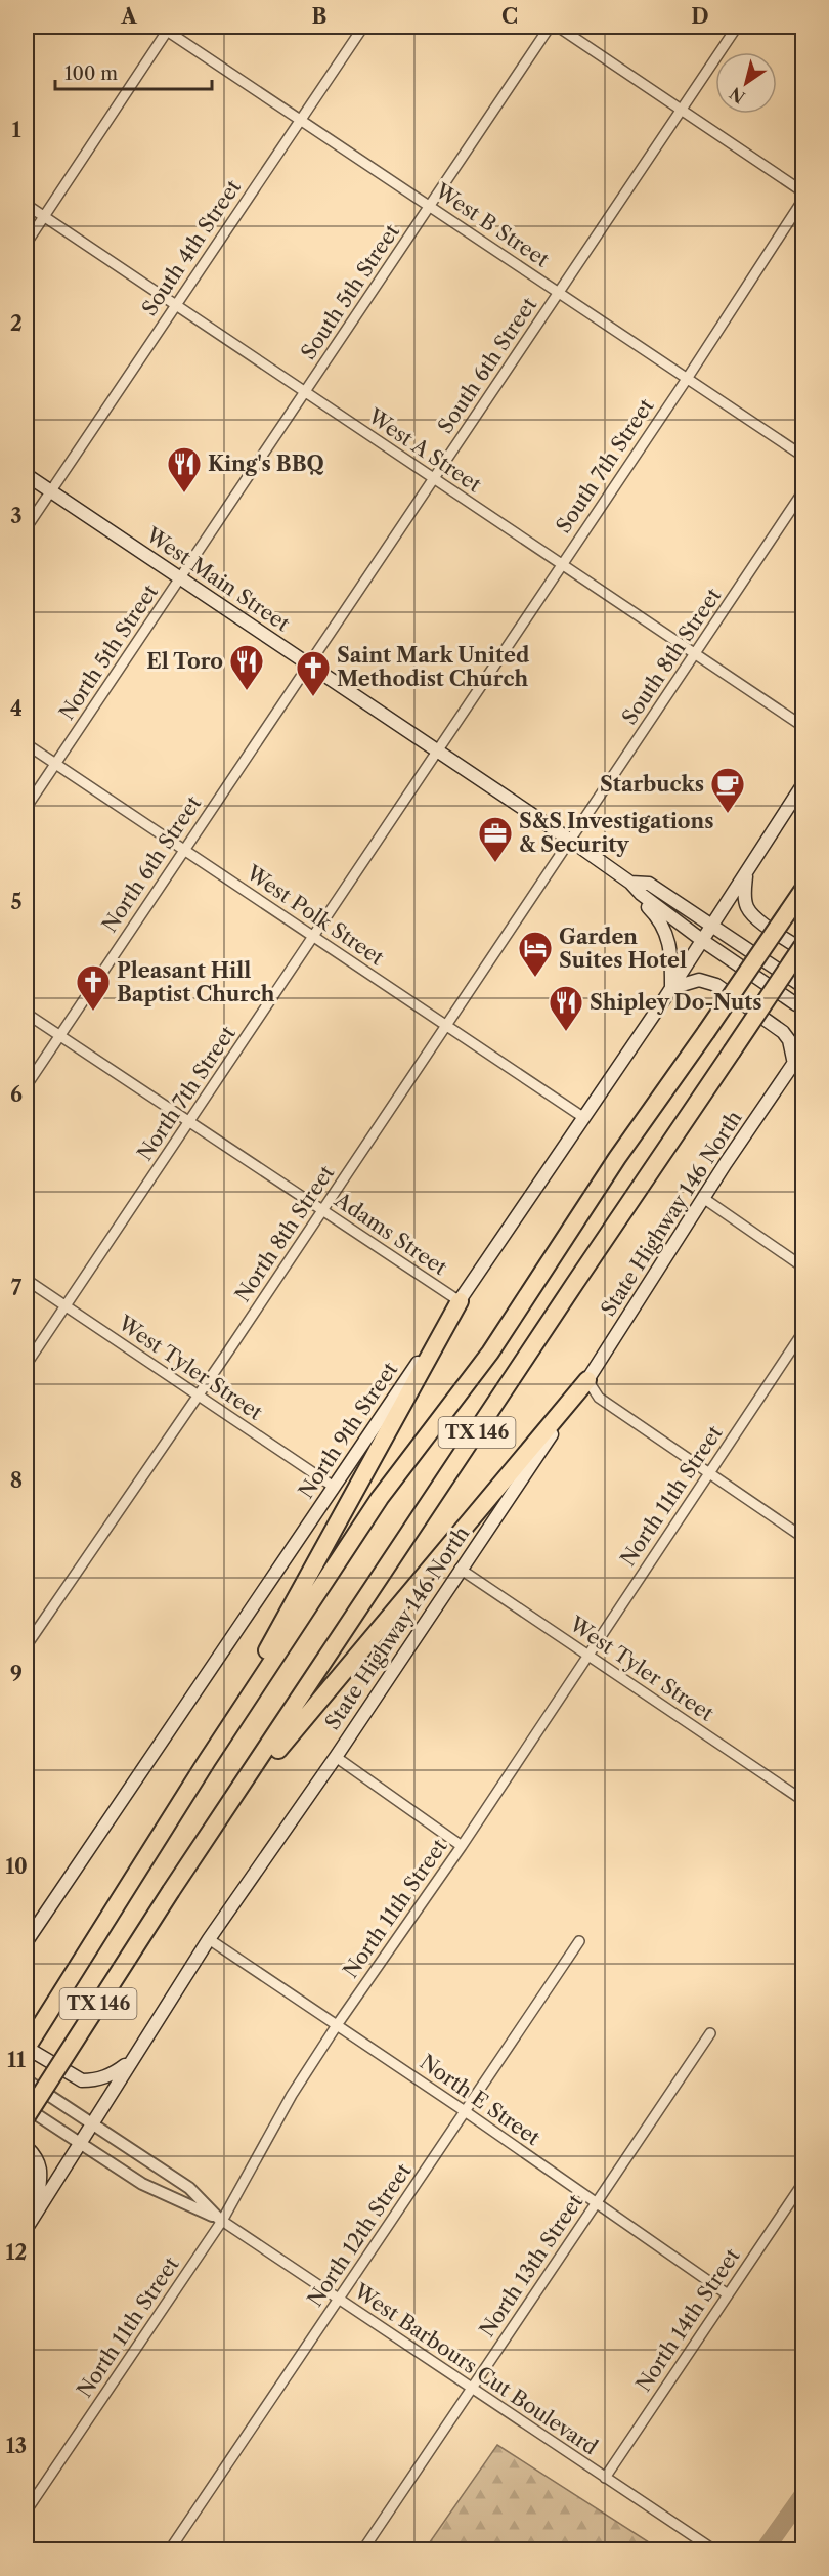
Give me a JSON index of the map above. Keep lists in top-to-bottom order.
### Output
{
  "streets": {
    "highway": ["TX 146"],
    "main road": ["West Main Street", "State Highway 146 North", "North 9th Street"],
    "street": [
      "West B Street",
      "South 4th Street",
      "South 5th Street",
      "South 6th Street",
      "West A Street",
      "South 7th Street",
      "North 5th Street",
      "South 8th Street",
      "North 6th Street",
      "West Polk Street",
      "North 7th Street",
      "North 8th Street",
      "Adams Street",
      "West Tyler Street",
      "North 11th Street",
      "North E Street",
      "North 12th Street",
      "North 13th Street",
      "North 14th Street",
      "West Barbours Cut Boulevard"
    ]
  },
  "crossings": [
    ["West B Street", "South 4th Street"],
    ["West B Street", "South 5th Street"],
    ["West B Street", "South 6th Street"],
    ["West B Street", "South 7th Street"],
    ["South 4th Street", "West A Street"],
    ["South 4th Street", "West Main Street"],
    ["South 5th Street", "West A Street"],
    ["South 5th Street", "West Main Street"],
    ["South 5th Street", "North 5th Street"],
    ["South 6th Street", "West A Street"],
    ["South 6th Street", "West Main Street"],
    ["South 6th Street", "North 6th Street"],
    ["West A Street", "South 7th Street"],
    ["West A Street", "South 8th Street"],
    ["South 7th Street", "West Main Street"],
    ["South 7th Street", "North 7th Street"],
    ["West Main Street", "North 5th Street"],
    ["West Main Street", "South 8th Street"],
    ["West Main Street", "North 6th Street"],
    ["West Main Street", "North 7th Street"],
    ["West Main Street", "North 8th Street"],
    ["West Main Street", "North 9th Street"],
    ["North 5th Street", "West Polk Street"],
    ["South 8th Street", "North 8th Street"],
    ["North 6th Street", "West Polk Street"],
    ["North 6th Street", "Adams Street"],
    ["West Polk Street", "North 7th Street"],
    ["West Polk Street", "North 8th Street"],
    ["West Polk Street", "North 9th Street"],
    ["North 7th Street", "Adams Street"],
    ["North 7th Street", "West Tyler Street"],
    ["State Highway 146 North", "West Tyler Street"],
    ["State Highway 146 North", "North E Street"],
    ["State Highway 146 North", "West Barbours Cut Boulevard"],
    ["North 8th Street", "Adams Street"],
    ["North 8th Street", "West Tyler Street"],
    ["Adams Street", "North 9th Street"],
    ["West Tyler Street", "North 9th Street"],
    ["West Tyler Street", "North 11th Street"],
    ["North 11th Street", "North E Street"],
    ["North 11th Street", "West Barbours Cut Boulevard"],
    ["North E Street", "North 12th Street"],
    ["North E Street", "North 13th Street"],
    ["North E Street", "North 14th Street"],
    ["North 12th Street", "West Barbours Cut Boulevard"],
    ["North 13th Street", "West Barbours Cut Boulevard"],
    ["North 14th Street", "West Barbours Cut Boulevard"]
  ],
  "places": {
    "restaurant": ["King's BBQ", "El Toro", "Shipley Do-Nuts"],
    "church": ["Saint Mark United Methodist Church", "Pleasant Hill Baptist Church"],
    "cafe": ["Starbucks"],
    "office": ["S&S Investigations & Security"],
    "hotel": ["Garden Suites Hotel"]
  },
  "scale_bar": "100 m",
  "north": "bottom left",
  "grid": {
    "columns": [
      "A",
      "B",
      "C",
      "D"
    ],
    "rows": [
      "1",
      "2",
      "3",
      "4",
      "5",
      "6",
      "7",
      "8",
      "9",
      "10",
      "11",
      "12",
      "13"
    ]
  }
}
